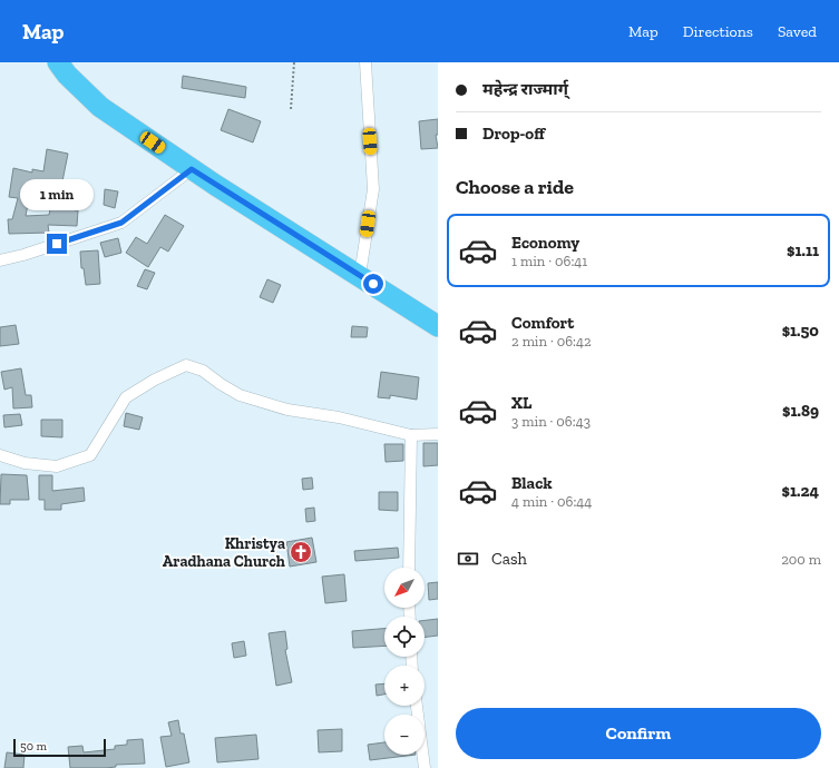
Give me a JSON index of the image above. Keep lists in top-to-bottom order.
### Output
{
  "places": {
    "church": ["Khristya Aradhana Church"]
  },
  "scale_bar": "50 m",
  "north": "bottom left",
  "page": {
    "header": "Map",
    "nav": ["Map", "Directions", "Saved"],
    "banner": ["महेन्द्र राज्मार्ग्", "Drop-off"],
    "heading": "Choose a ride",
    "bubble": "1 min",
    "list": [
      {
        "name": "Economy",
        "note": "1 min · 06:41",
        "value": "$1.11"
      },
      {
        "name": "Comfort",
        "note": "2 min · 06:42",
        "value": "$1.50"
      },
      {
        "name": "XL",
        "note": "3 min · 06:43",
        "value": "$1.89"
      },
      {
        "name": "Black",
        "note": "4 min · 06:44",
        "value": "$1.24"
      }
    ],
    "pay": ["Cash", "200 m"],
    "map_buttons": ["+", "−"],
    "buttons": "Confirm",
    "scale": "50 m"
  }
}
